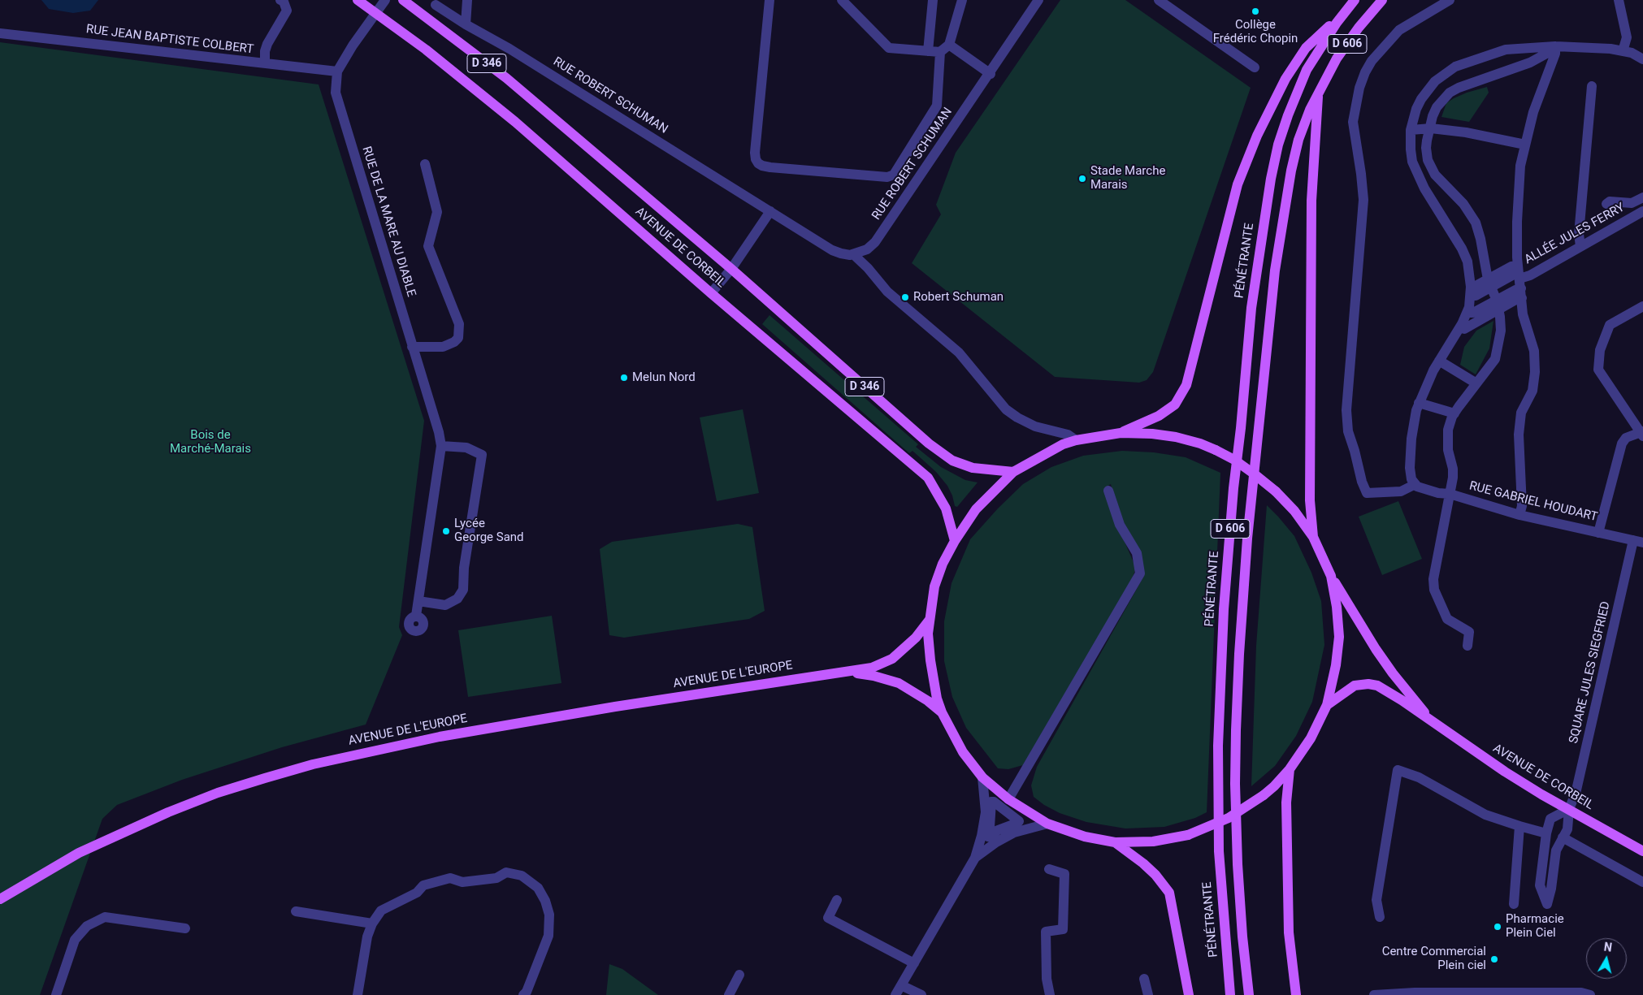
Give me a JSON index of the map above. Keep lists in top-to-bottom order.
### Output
{
  "streets": {
    "main road": [
      "D 606",
      "D 346",
      "AVENUE DE CORBEIL",
      "PÉNÉTRANTE",
      "AVENUE DE L'EUROPE"
    ],
    "street": [
      "RUE JEAN BAPTISTE COLBERT",
      "RUE ROBERT SCHUMAN",
      "RUE DE LA MARE AU DIABLE",
      "ALLÉE JULES FERRY",
      "RUE GABRIEL HOUDART",
      "SQUARE JULES SIEGFRIED"
    ]
  },
  "crossings": [
    ["RUE JEAN BAPTISTE COLBERT", "RUE DE LA MARE AU DIABLE"],
    ["RUE DE LA MARE AU DIABLE", "AVENUE DE CORBEIL"],
    ["AVENUE DE CORBEIL", "SQUARE JULES SIEGFRIED"],
    ["RUE GABRIEL HOUDART", "SQUARE JULES SIEGFRIED"]
  ],
  "parks": ["Bois de Marché-Marais"],
  "places": [
    "Collège Frédéric Chopin",
    "Stade Marche Marais",
    "Robert Schuman",
    "Melun Nord",
    "Lycée George Sand",
    "Pharmacie Plein Ciel",
    "Centre Commercial Plein ciel"
  ],
  "north": "top"
}
